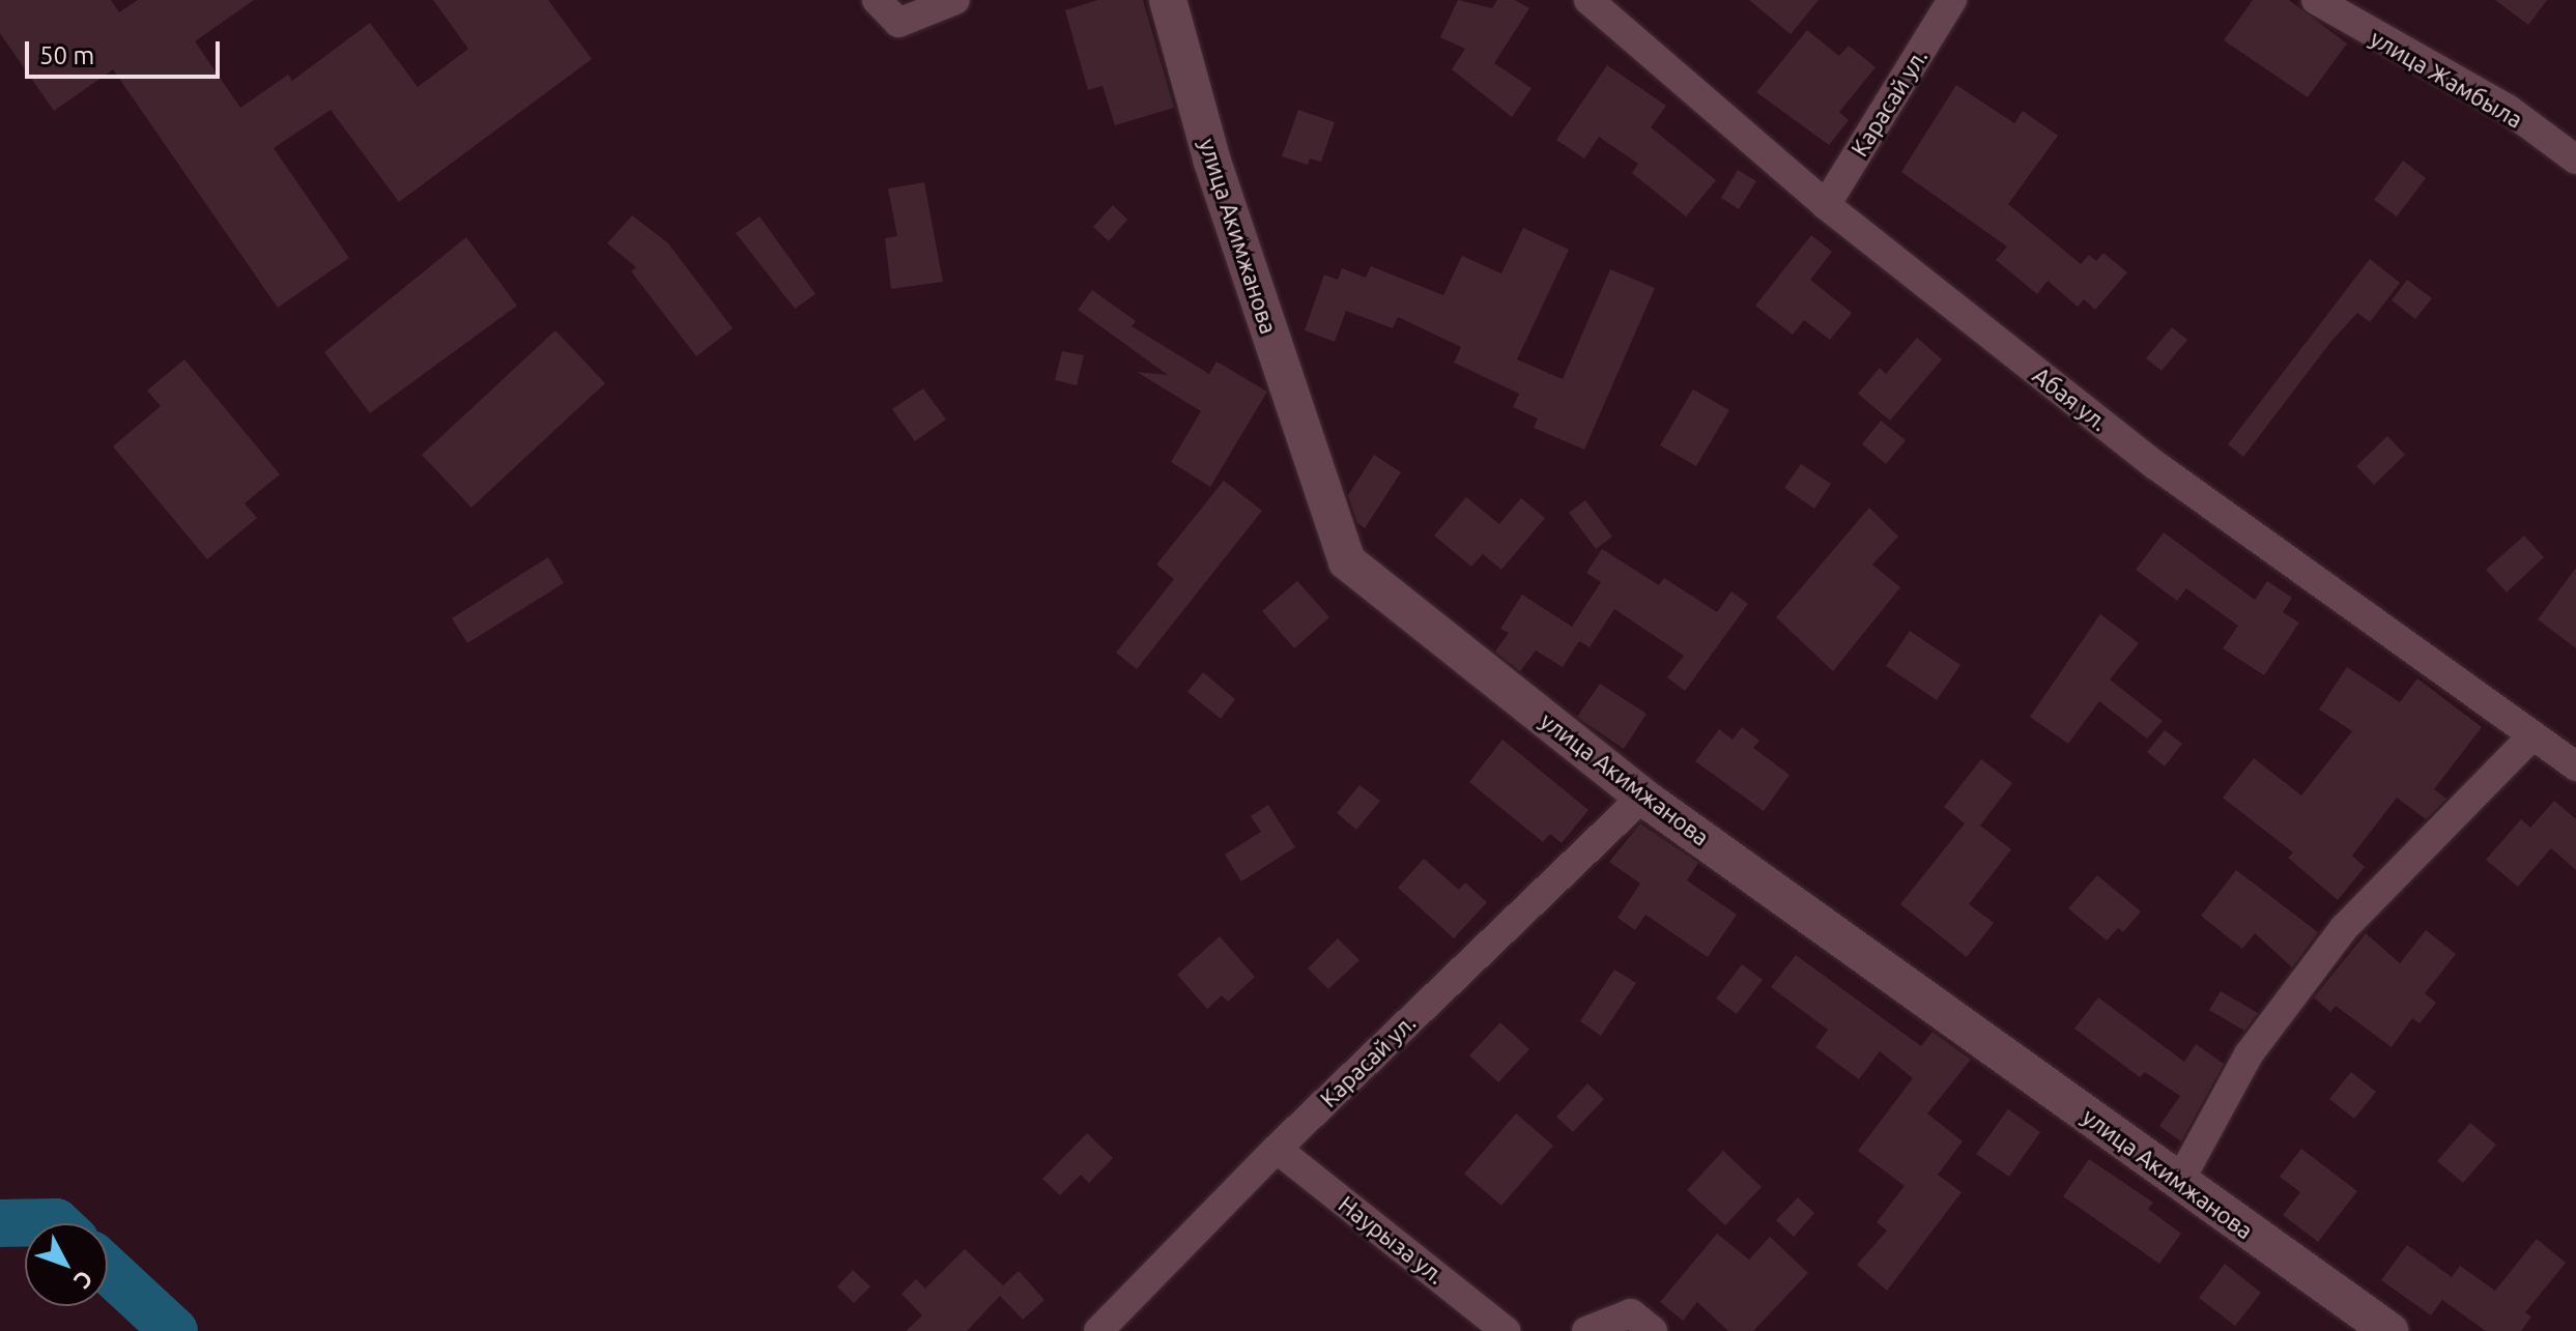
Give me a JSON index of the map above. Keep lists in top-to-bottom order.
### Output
{
  "streets": {
    "street": [
      "улица Жамбыла",
      "Карасай ул.",
      "улица Акимжанова",
      "Абая ул.",
      "Наурыза ул."
    ]
  },
  "crossings": [
    ["Карасай ул.", "улица Акимжанова"],
    ["Карасай ул.", "Абая ул."],
    ["Карасай ул.", "Наурыза ул."]
  ],
  "scale_bar": "50 m",
  "north": "bottom right"
}
